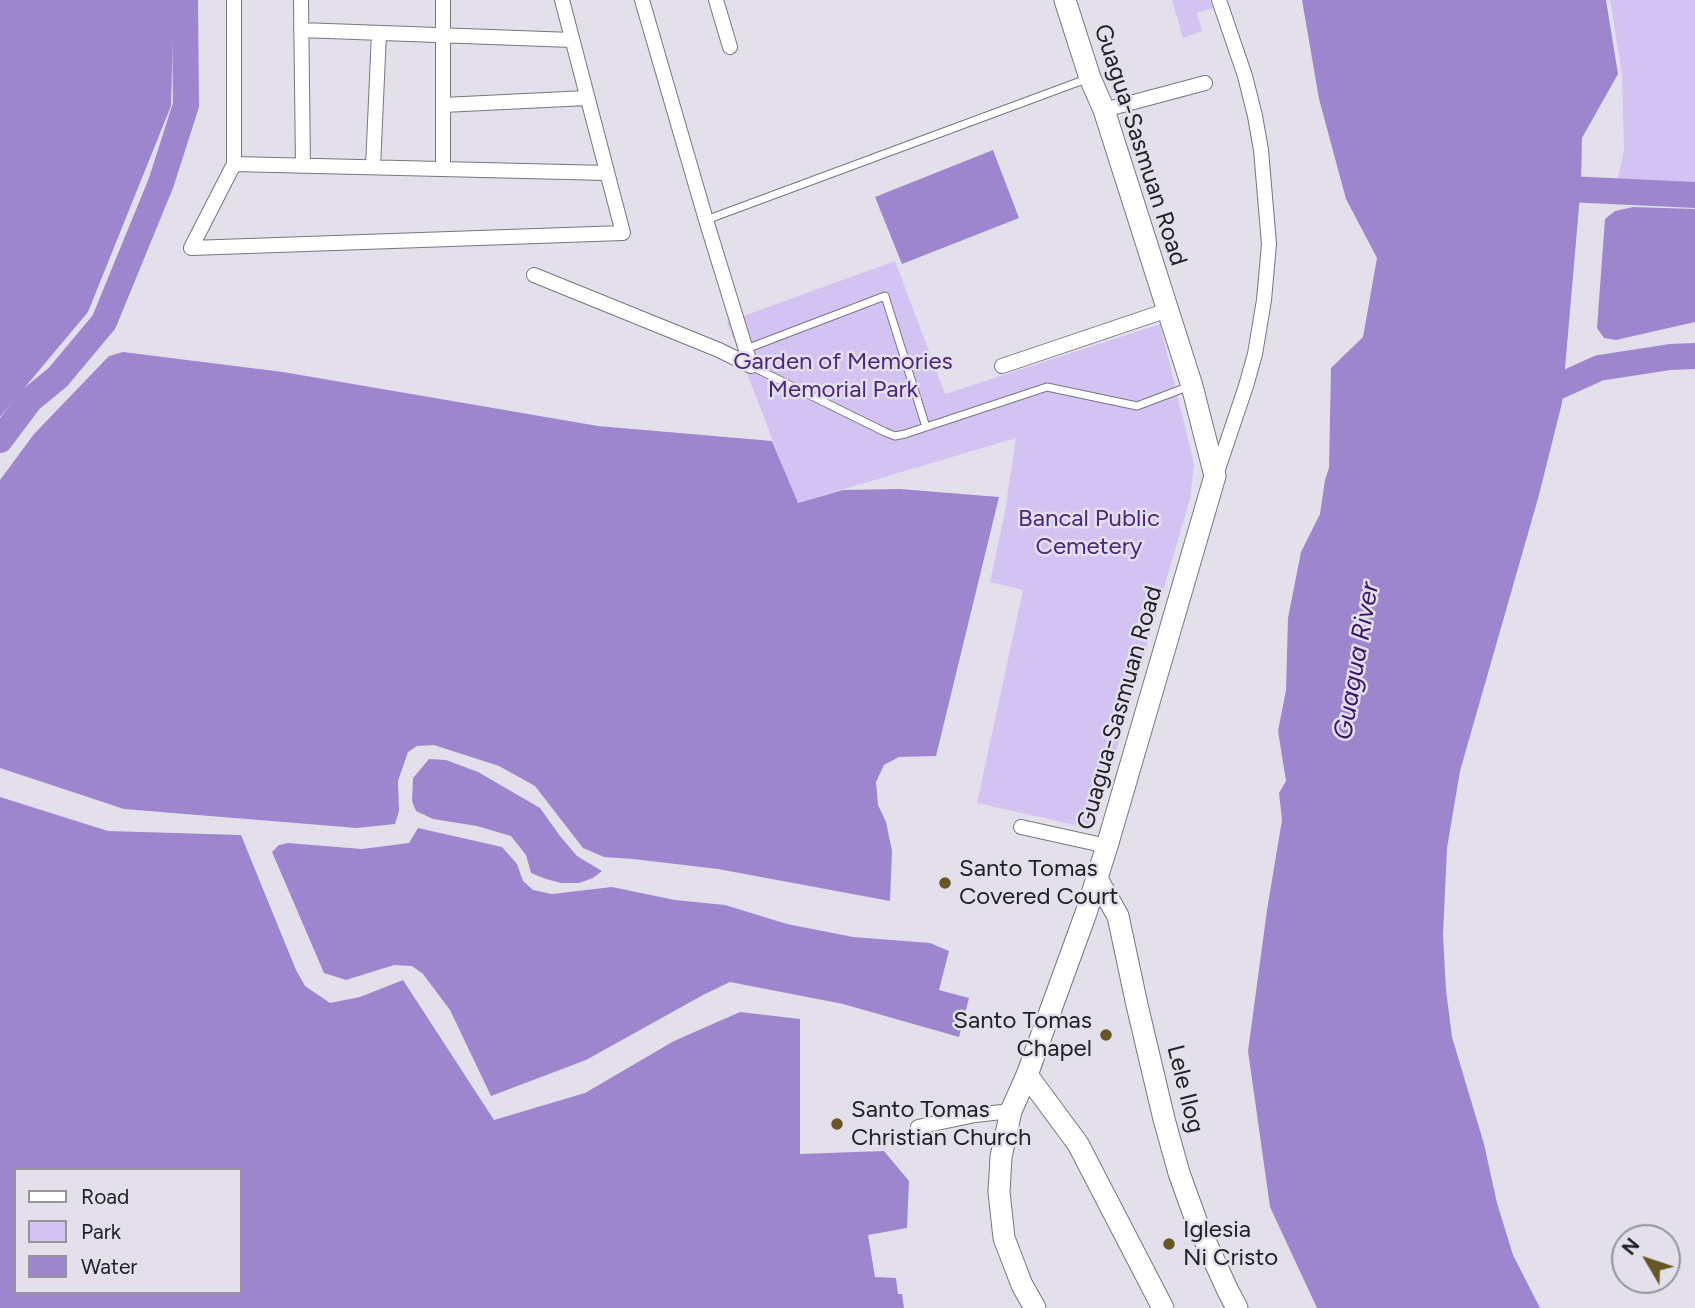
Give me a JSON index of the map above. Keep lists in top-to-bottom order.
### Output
{
  "streets": {
    "main road": ["Guagua-Sasmuan Road", "Lele Ilog"]
  },
  "crossings": [
    ["Guagua-Sasmuan Road", "Lele Ilog"]
  ],
  "water": ["Guagua River"],
  "parks": ["Garden of Memories Memorial Park", "Bancal Public Cemetery"],
  "places": [
    "Santo Tomas Covered Court",
    "Santo Tomas Chapel",
    "Santo Tomas Christian Church",
    "Iglesia Ni Cristo"
  ],
  "legend": ["Road", "Park", "Water"],
  "north": "top left"
}
